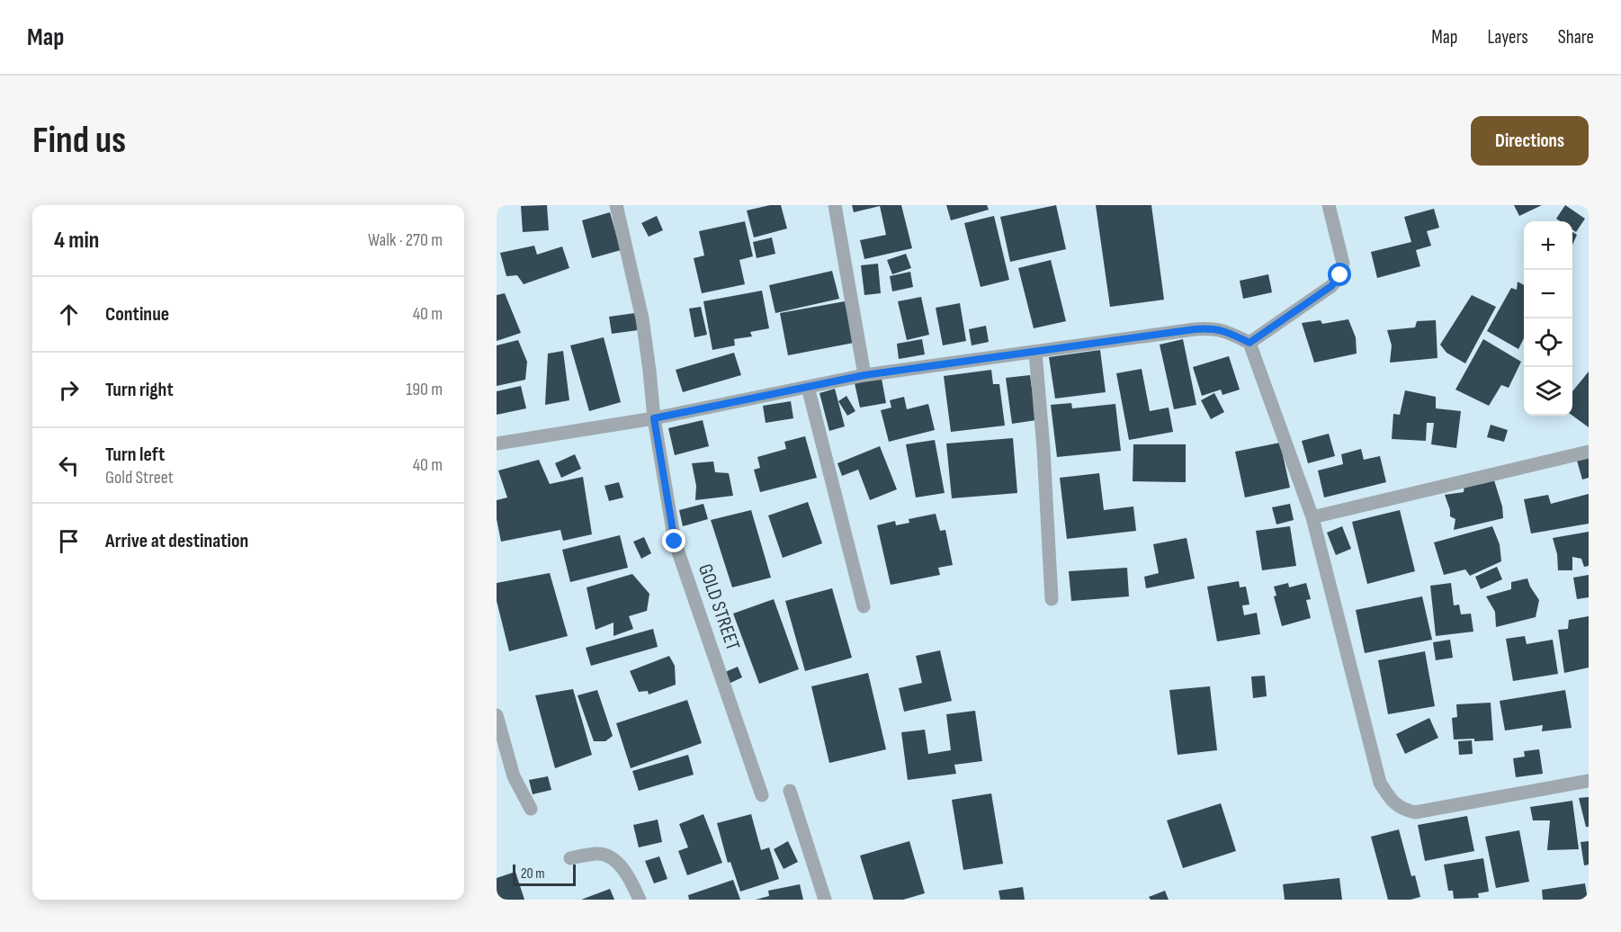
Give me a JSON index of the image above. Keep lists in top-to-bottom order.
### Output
{
  "streets": {
    "street": ["GOLD STREET"]
  },
  "scale_bar": "20 m",
  "page": {
    "header": "Map",
    "nav": ["Map", "Layers", "Share"],
    "buttons": "Directions",
    "title": "Find us",
    "heading": ["4 min", "Walk · 270 m"],
    "map_buttons": ["+", "−"],
    "list": [
      ["Continue", "40 m"],
      ["Turn right", "190 m"],
      ["Turn left", "Gold Street", "40 m"],
      "Arrive at destination"
    ],
    "scale": "20 m"
  }
}
